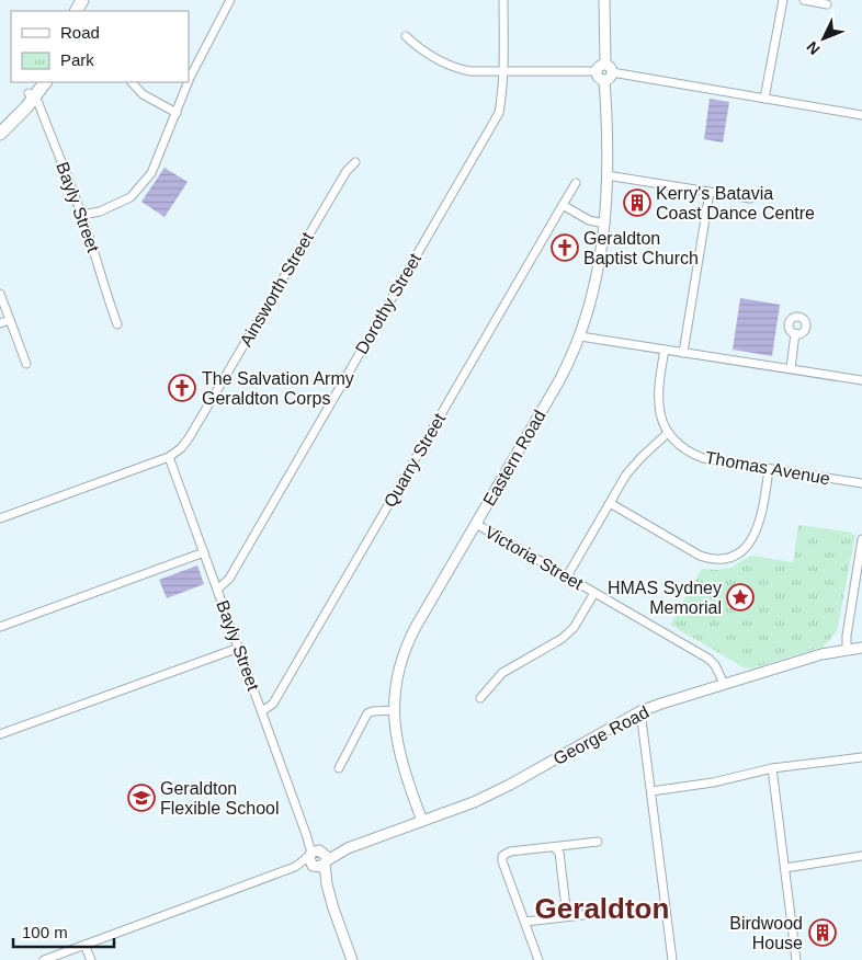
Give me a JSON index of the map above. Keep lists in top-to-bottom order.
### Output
{
  "streets": {
    "street": [
      "Bayly Street",
      "Ainsworth Street",
      "Dorothy Street",
      "Eastern Road",
      "Quarry Street",
      "Thomas Avenue",
      "Victoria Street",
      "George Road"
    ]
  },
  "crossings": [
    ["Bayly Street", "Ainsworth Street"],
    ["Bayly Street", "Dorothy Street"],
    ["Bayly Street", "Quarry Street"],
    ["Bayly Street", "George Road"],
    ["Eastern Road", "Victoria Street"],
    ["Eastern Road", "George Road"],
    ["Victoria Street", "George Road"]
  ],
  "districts": ["Geraldton"],
  "places": {
    "building": ["Kerry's Batavia Coast Dance Centre", "Birdwood House"],
    "church": ["Geraldton Baptist Church", "The Salvation Army Geraldton Corps"],
    "place": ["HMAS Sydney Memorial"],
    "school or university": ["Geraldton Flexible School"]
  },
  "legend": ["Road", "Park"],
  "scale_bar": "100 m",
  "north": "bottom left"
}
